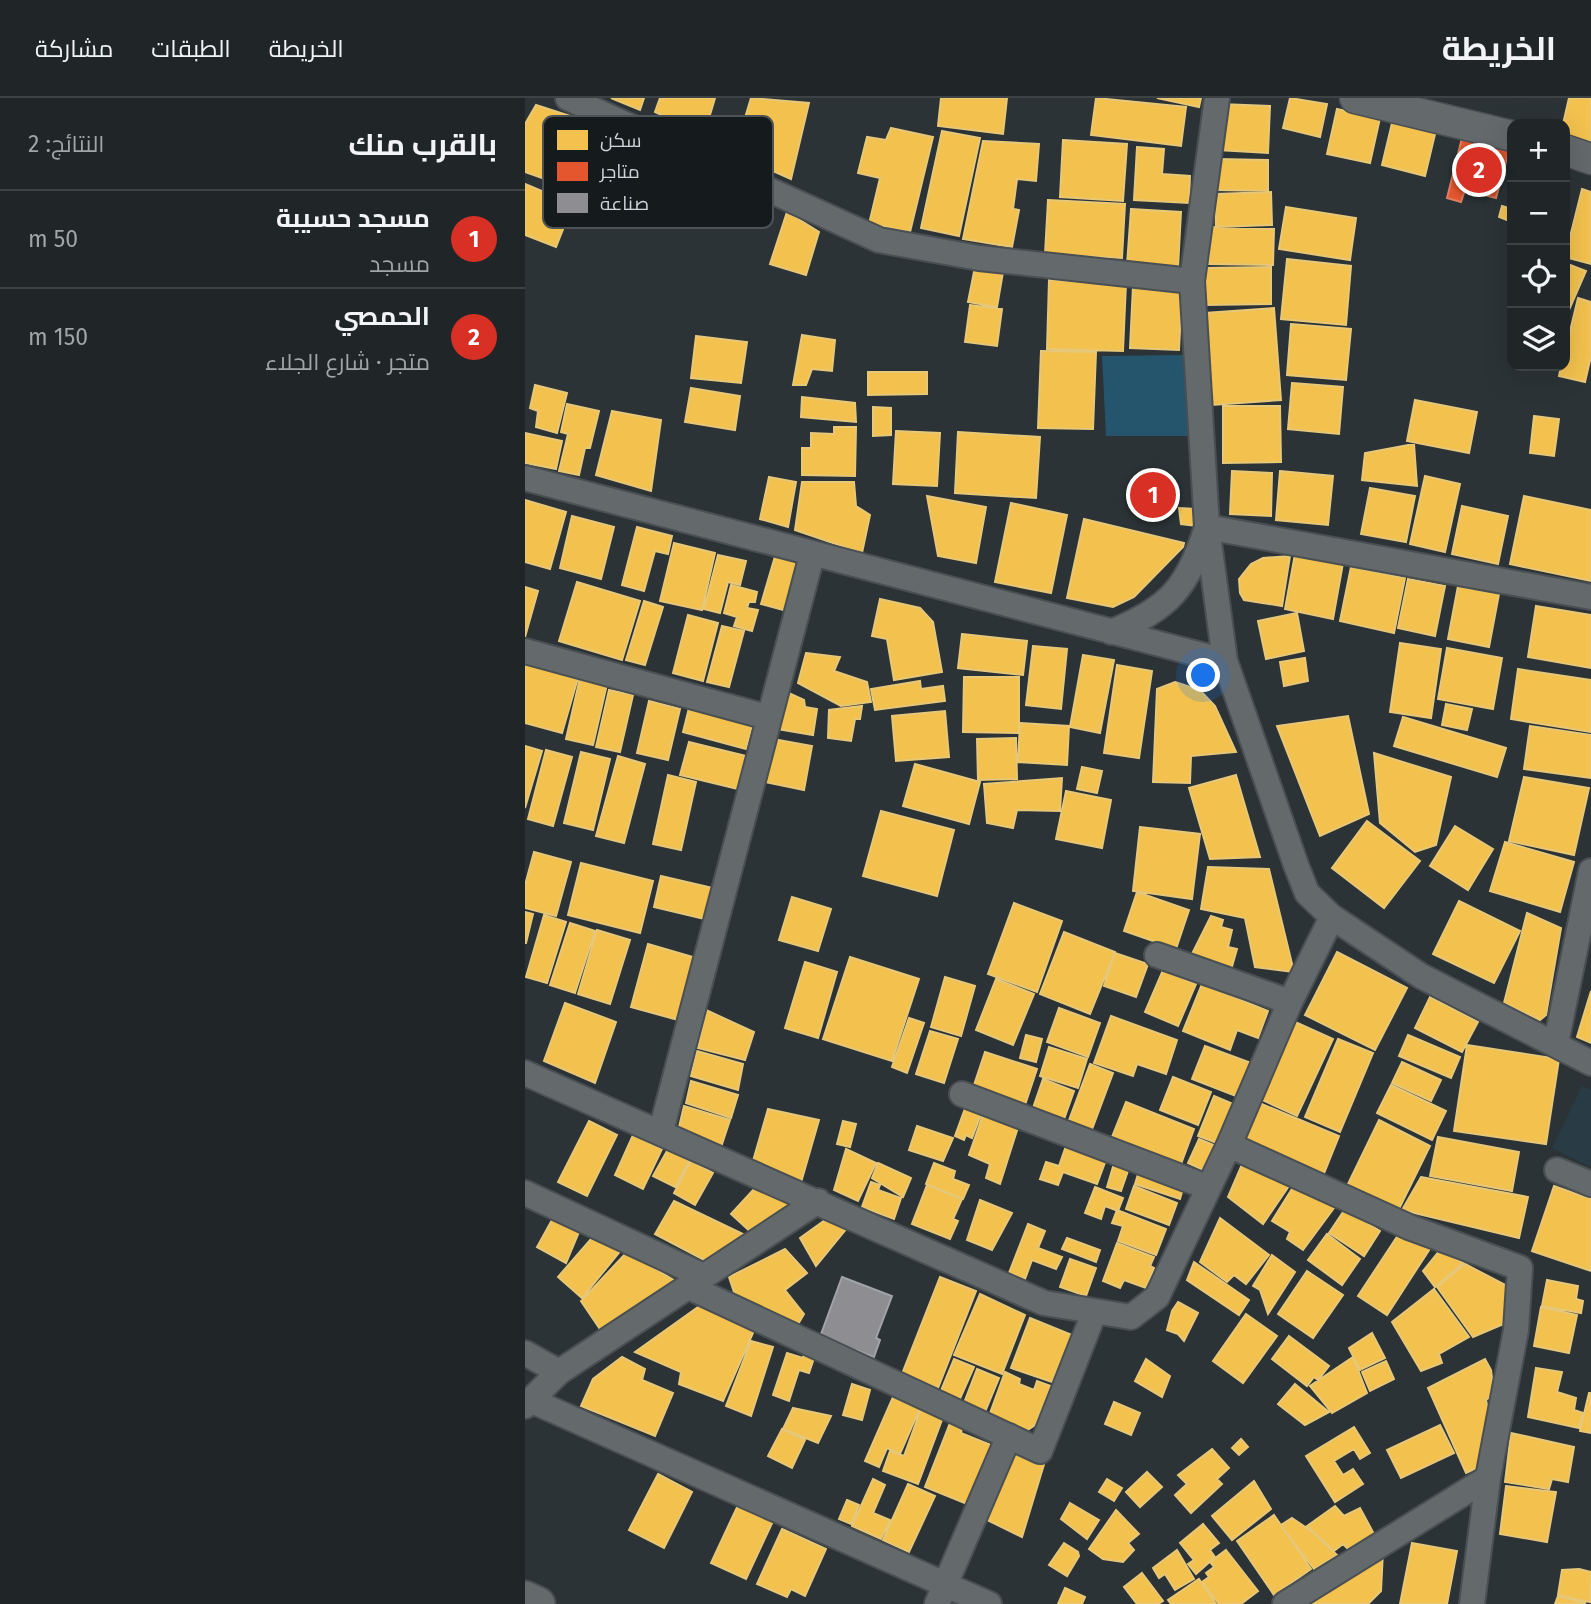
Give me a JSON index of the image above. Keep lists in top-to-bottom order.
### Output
{
  "legend": ["سكن", "متاجر", "صناعة"],
  "page": {
    "header": "الخريطة",
    "nav": ["الخريطة", "الطبقات", "مشاركة"],
    "heading": ["بالقرب منك", "النتائج: 2"],
    "map_buttons": ["+", "−"],
    "pins": ["2", "1"],
    "list": [
      {
        "mark": "1",
        "name": "مسجد حسيبة",
        "note": "مسجد",
        "value": "50 m"
      },
      {
        "mark": "2",
        "name": "الحمصي",
        "note": "متجر · شارع الجلاء",
        "value": "150 m"
      }
    ]
  }
}
